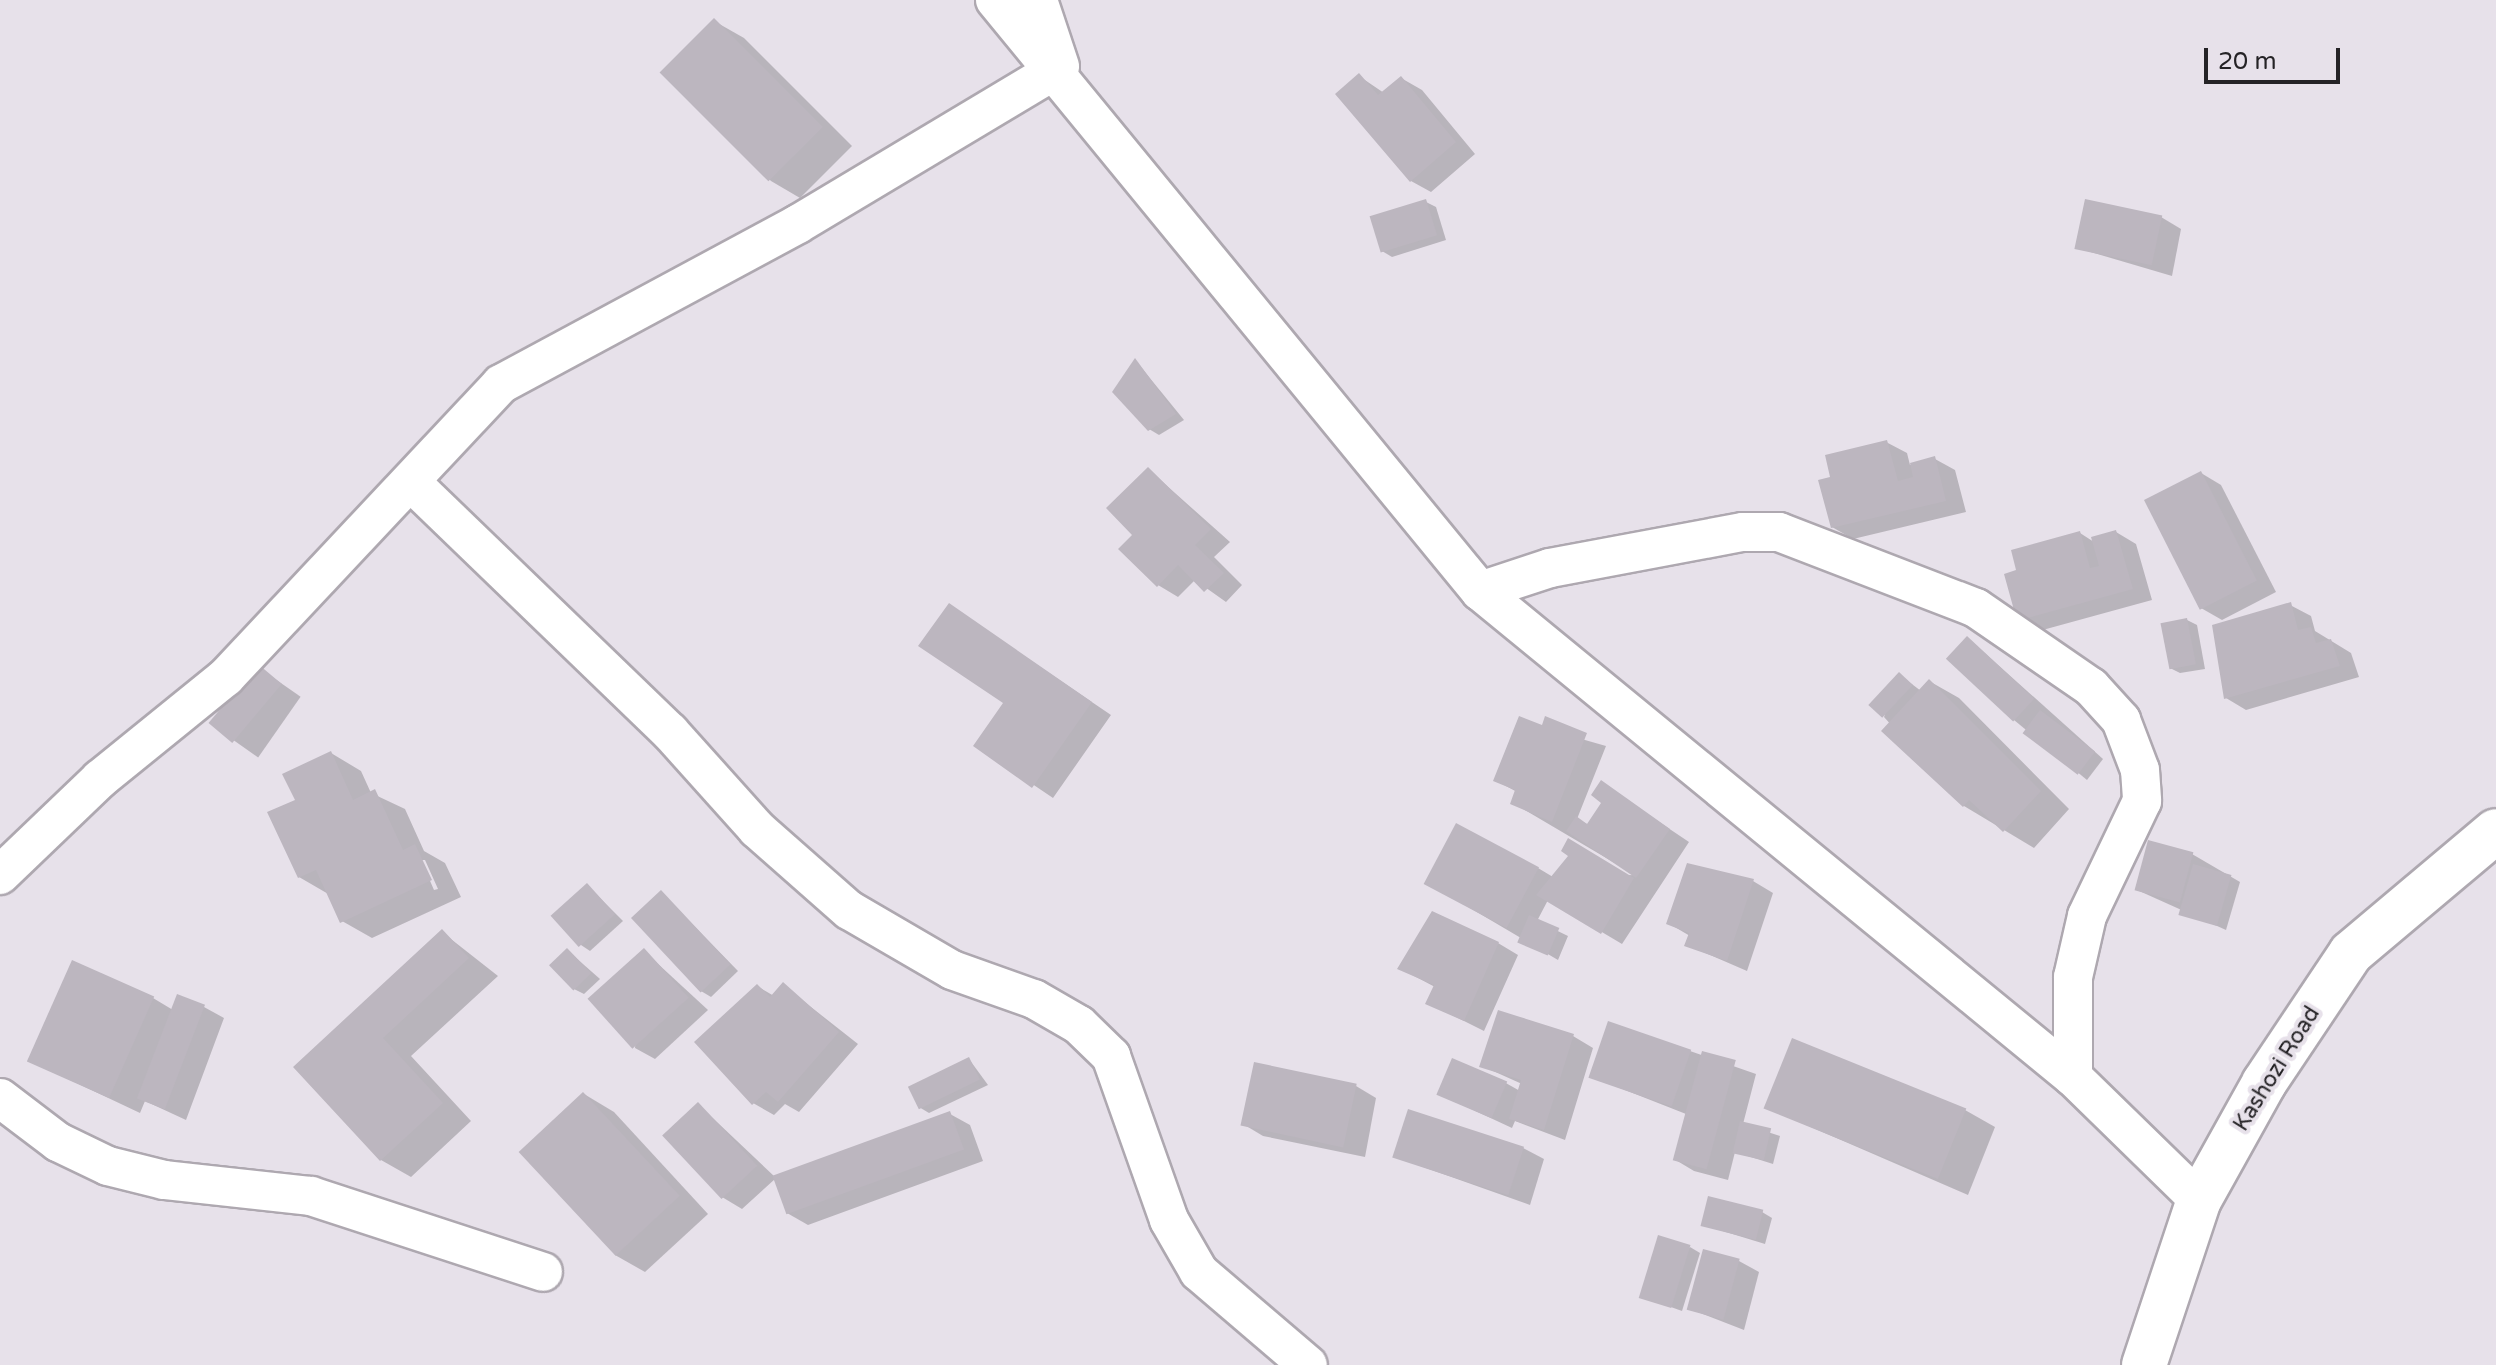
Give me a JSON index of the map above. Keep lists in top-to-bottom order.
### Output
{
  "streets": {
    "main road": ["Kashozi Road"]
  },
  "scale_bar": "20 m"
}
